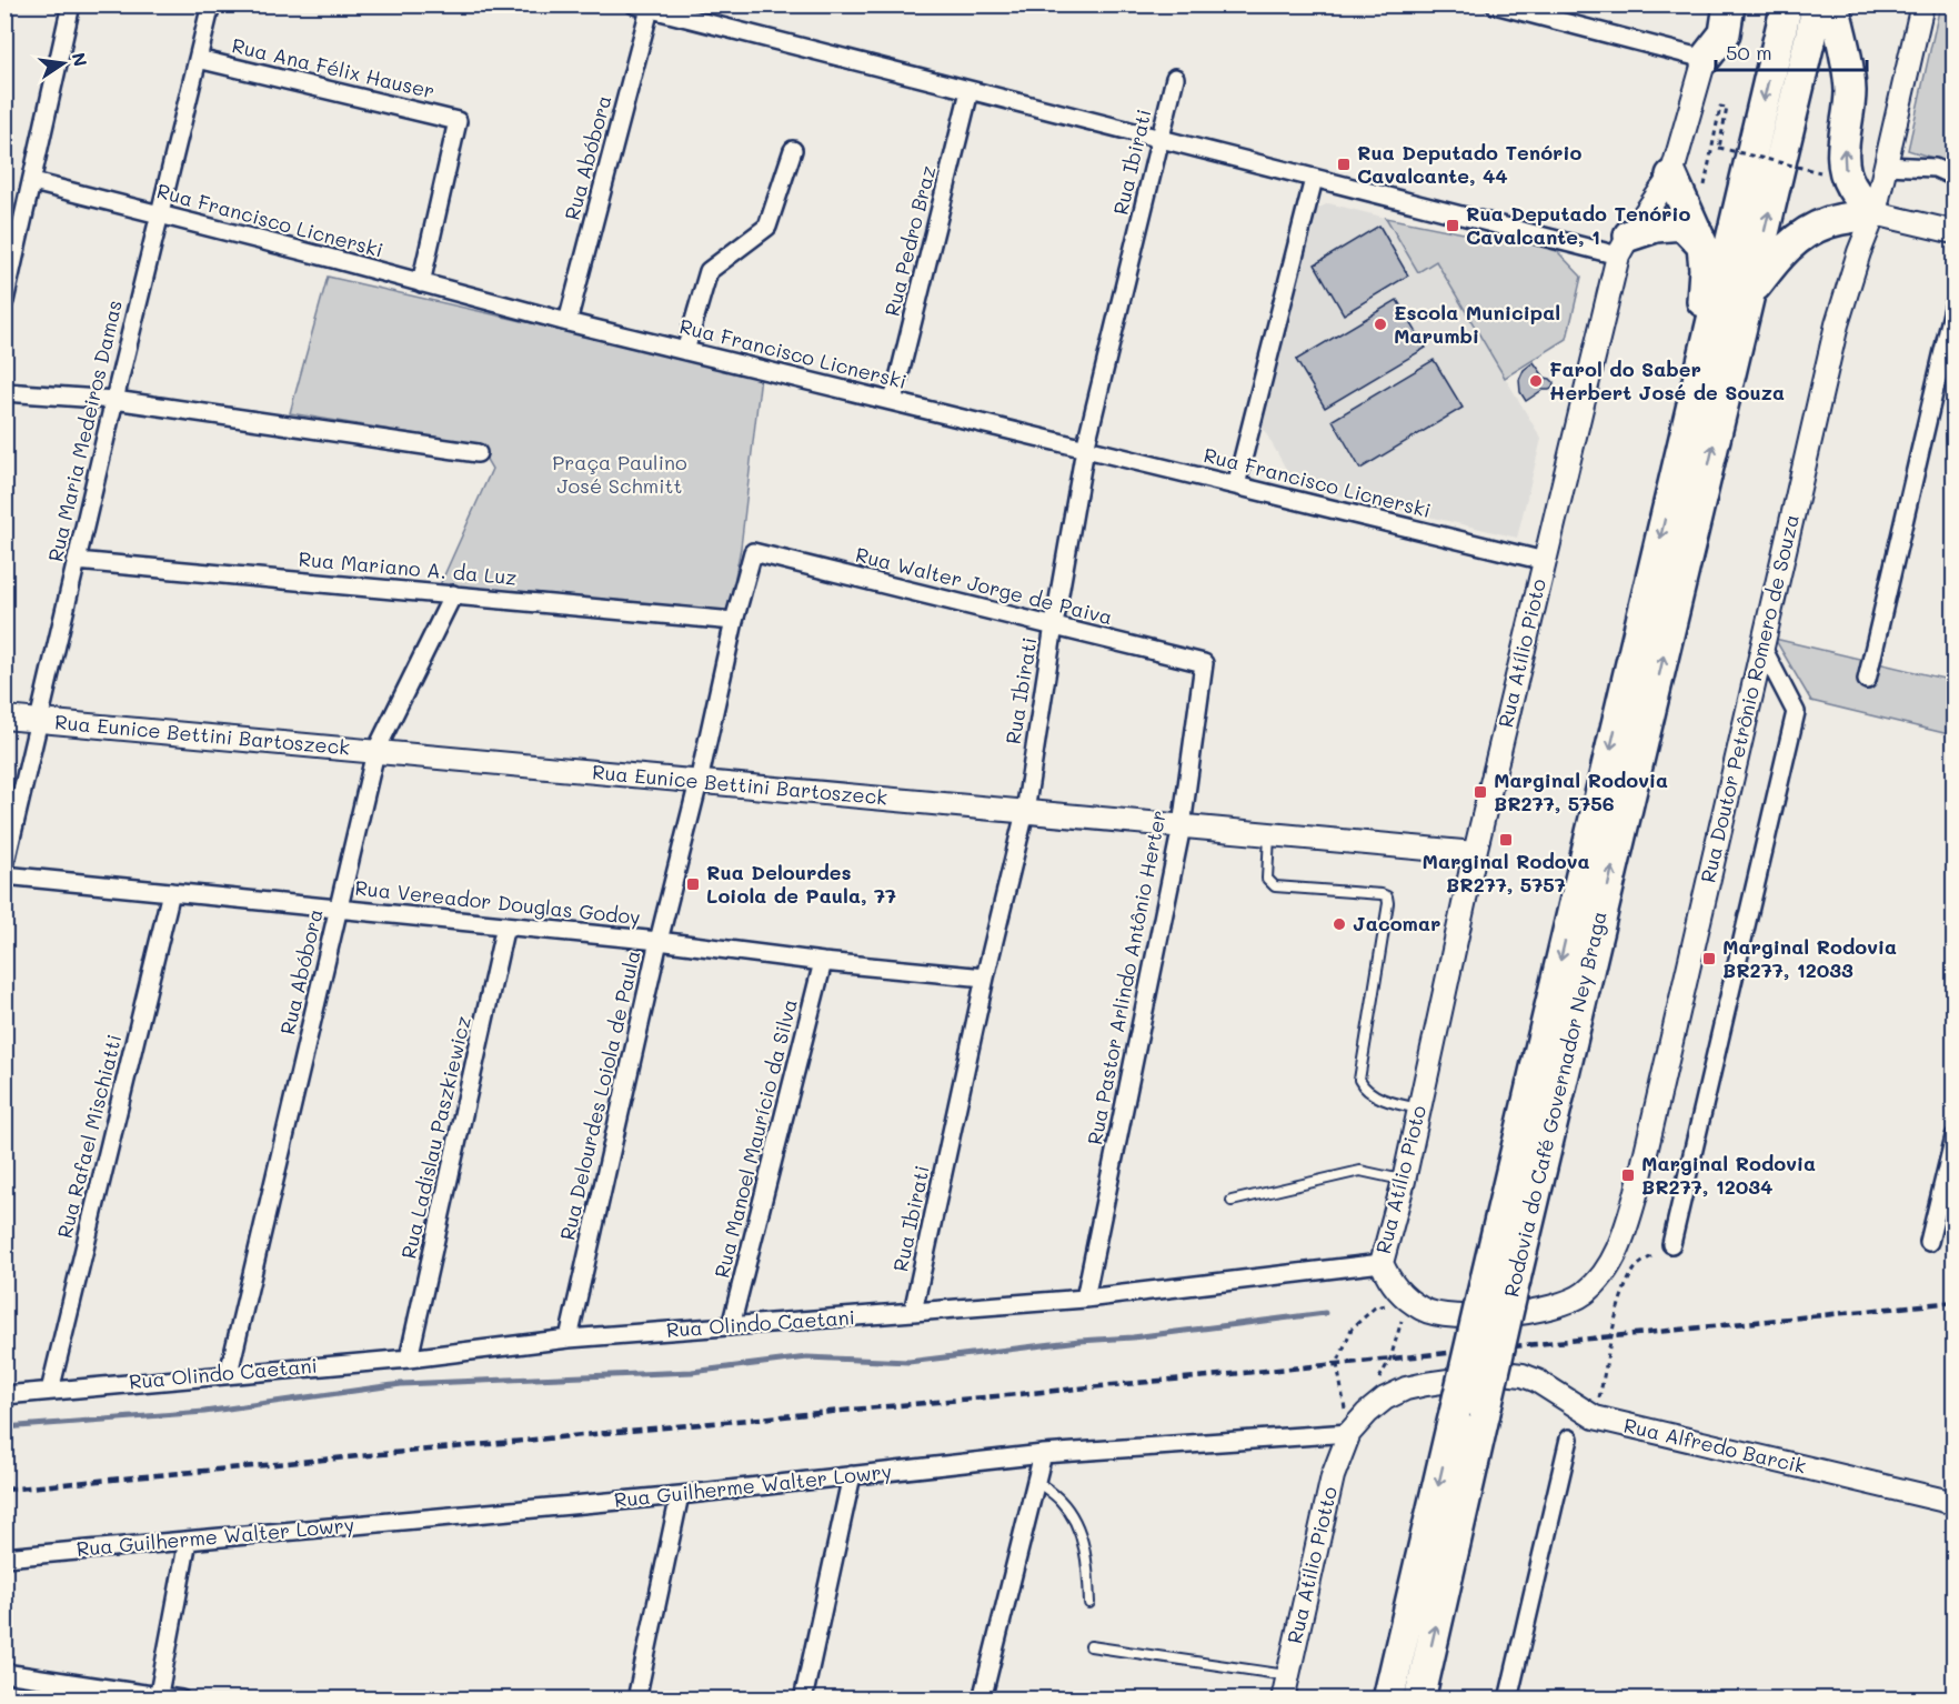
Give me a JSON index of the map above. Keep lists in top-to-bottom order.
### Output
{
  "streets": {
    "highway": ["Rodovia do Café Governador Ney Braga"],
    "street": [
      "Rua Ana Félix Hauser",
      "Rua Abóbora",
      "Rua Ibirati",
      "Rua Francisco Licnerski",
      "Rua Pedro Braz",
      "Rua Maria Medeiros Damas",
      "Rua Mariano A. da Luz",
      "Rua Walter Jorge de Paiva",
      "Rua Atílio Pioto",
      "Rua Doutor Petrônio Romero de Souza",
      "Rua Eunice Bettini Bartoszeck",
      "Rua Vereador Douglas Godoy",
      "Rua Pastor Arlindo Antônio Herter",
      "Rua Delourdes Loiola de Paula",
      "Rua Rafael Mischiatti",
      "Rua Ladislau Paszkiewicz",
      "Rua Manoel Maurício da Silva",
      "Rua Olindo Caetani",
      "Rua Alfredo Barcik",
      "Rua Guilherme Walter Lowry",
      "Rua Atilio Piotto"
    ]
  },
  "crossings": [
    ["Rua Ana Félix Hauser", "Rua Francisco Licnerski"],
    ["Rua Ana Félix Hauser", "Rua Maria Medeiros Damas"],
    ["Rua Abóbora", "Rua Francisco Licnerski"],
    ["Rua Abóbora", "Rua Mariano A. da Luz"],
    ["Rua Abóbora", "Rua Eunice Bettini Bartoszeck"],
    ["Rua Abóbora", "Rua Vereador Douglas Godoy"],
    ["Rua Abóbora", "Rua Olindo Caetani"],
    ["Rua Ibirati", "Rua Francisco Licnerski"],
    ["Rua Ibirati", "Rua Walter Jorge de Paiva"],
    ["Rua Ibirati", "Rua Eunice Bettini Bartoszeck"],
    ["Rua Ibirati", "Rua Vereador Douglas Godoy"],
    ["Rua Ibirati", "Rua Olindo Caetani"],
    ["Rua Francisco Licnerski", "Rua Pedro Braz"],
    ["Rua Francisco Licnerski", "Rua Maria Medeiros Damas"],
    ["Rua Francisco Licnerski", "Rua Atílio Pioto"],
    ["Rua Maria Medeiros Damas", "Rua Mariano A. da Luz"],
    ["Rua Maria Medeiros Damas", "Rua Eunice Bettini Bartoszeck"],
    ["Rua Mariano A. da Luz", "Rua Delourdes Loiola de Paula"],
    ["Rua Walter Jorge de Paiva", "Rua Pastor Arlindo Antônio Herter"],
    ["Rua Walter Jorge de Paiva", "Rua Delourdes Loiola de Paula"],
    ["Rua Atílio Pioto", "Rua Eunice Bettini Bartoszeck"],
    ["Rua Atílio Pioto", "Rua Olindo Caetani"],
    ["Rua Eunice Bettini Bartoszeck", "Rua Pastor Arlindo Antônio Herter"],
    ["Rua Eunice Bettini Bartoszeck", "Rua Delourdes Loiola de Paula"],
    ["Rua Vereador Douglas Godoy", "Rua Delourdes Loiola de Paula"],
    ["Rua Vereador Douglas Godoy", "Rua Rafael Mischiatti"],
    ["Rua Vereador Douglas Godoy", "Rua Ladislau Paszkiewicz"],
    ["Rua Vereador Douglas Godoy", "Rua Manoel Maurício da Silva"],
    ["Rua Pastor Arlindo Antônio Herter", "Rua Olindo Caetani"],
    ["Rua Delourdes Loiola de Paula", "Rua Olindo Caetani"],
    ["Rua Rafael Mischiatti", "Rua Olindo Caetani"],
    ["Rua Ladislau Paszkiewicz", "Rua Olindo Caetani"],
    ["Rua Manoel Maurício da Silva", "Rua Olindo Caetani"],
    ["Rua Alfredo Barcik", "Rua Guilherme Walter Lowry"],
    ["Rua Alfredo Barcik", "Rua Atilio Piotto"],
    ["Rua Guilherme Walter Lowry", "Rua Atilio Piotto"]
  ],
  "parks": ["Praça Paulino José Schmitt"],
  "places": {
    "transit": [
      "Rua Deputado Tenório Cavalcante, 44",
      "Rua Deputado Tenório Cavalcante, 1",
      "Marginal Rodovia BR277, 5756",
      "Marginal Rodova BR277, 5757",
      "Rua Delourdes Loiola de Paula, 77",
      "Marginal Rodovia BR277, 12033",
      "Marginal Rodovia BR277, 12034"
    ],
    "other": ["Escola Municipal Marumbi", "Farol do Saber Herbert José de Souza", "Jacomar"]
  },
  "scale_bar": "50 m",
  "north": "right"
}
